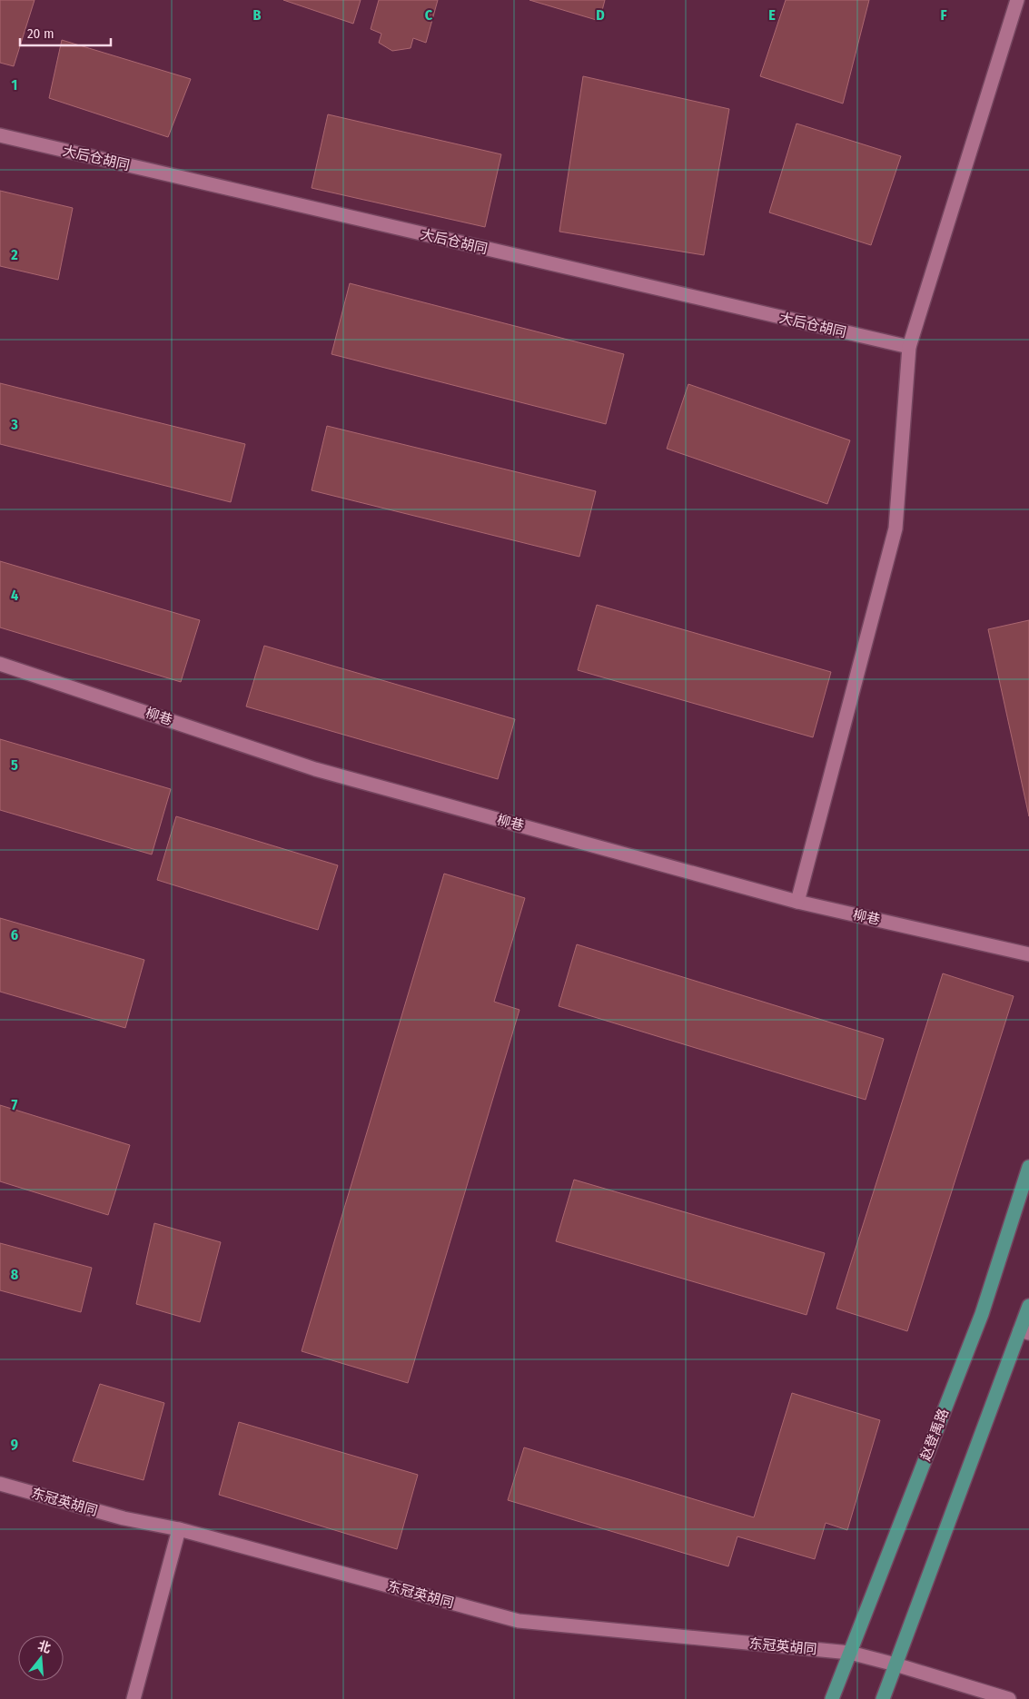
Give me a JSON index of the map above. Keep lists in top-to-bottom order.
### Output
{
  "streets": {
    "main road": ["赵登禹路"],
    "street": ["大后仓胡同", "柳巷", "东冠英胡同"]
  },
  "crossings": [
    ["赵登禹路", "东冠英胡同"]
  ],
  "scale_bar": "20 m",
  "north": "top",
  "grid": {
    "columns": [
      "B",
      "C",
      "D",
      "E",
      "F"
    ],
    "rows": [
      "1",
      "2",
      "3",
      "4",
      "5",
      "6",
      "7",
      "8",
      "9"
    ]
  }
}
